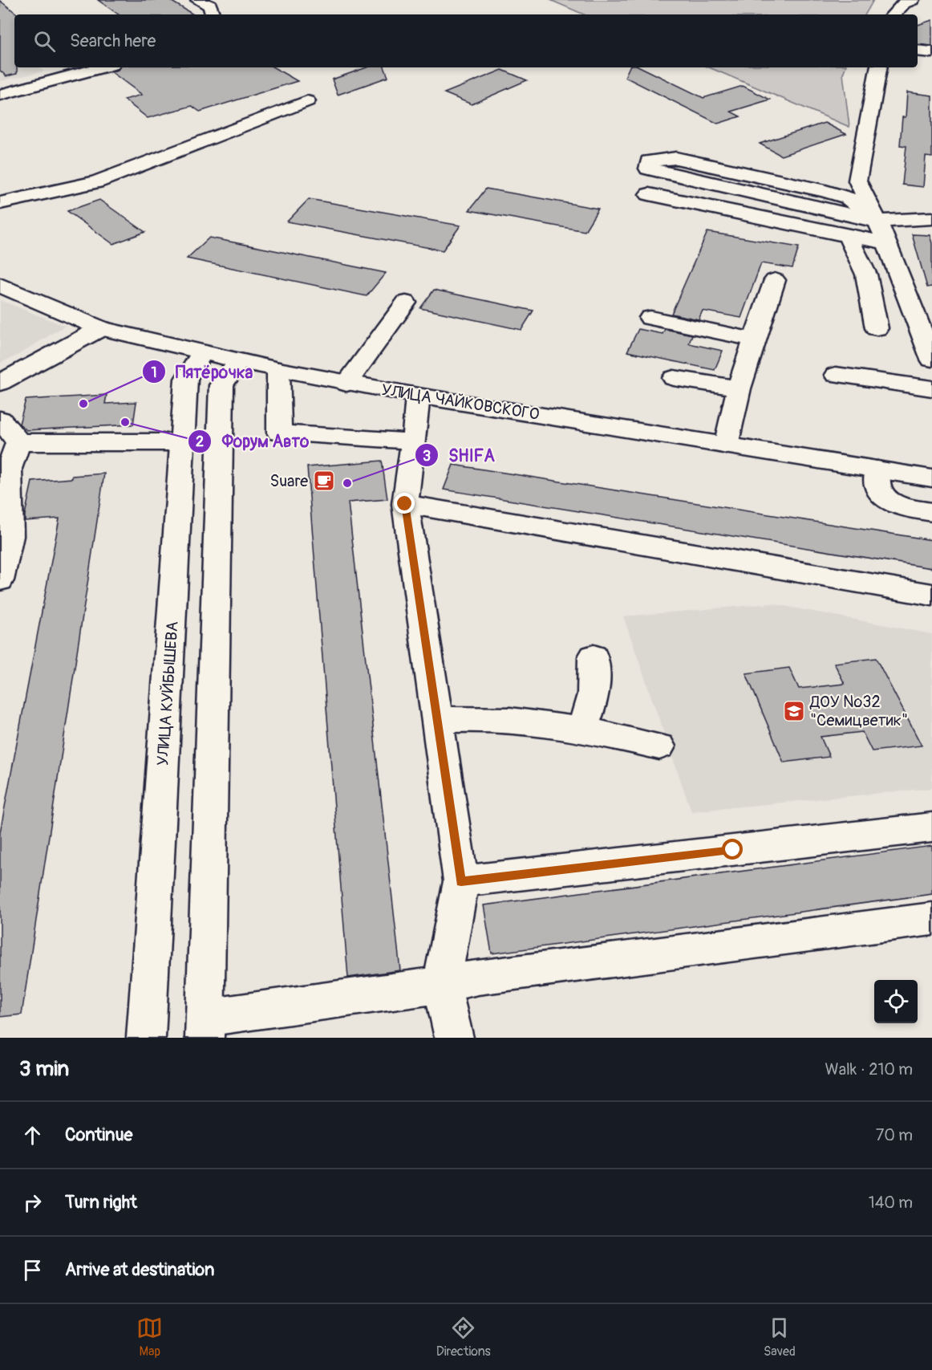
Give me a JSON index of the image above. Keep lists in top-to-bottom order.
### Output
{
  "streets": {
    "main road": ["УЛИЦА ЧАЙКОВСКОГО", "УЛИЦА КУЙБЫШЕВА"]
  },
  "crossings": [
    ["УЛИЦА ЧАЙКОВСКОГО", "УЛИЦА КУЙБЫШЕВА"]
  ],
  "places": {
    "other": ["Пятёрочка", "Форум Авто", "SHIFA"],
    "cafe": ["Suare"],
    "school or university": ["ДОУ №32 \"Семицветик\""]
  },
  "page": {
    "search": "Search here",
    "heading": ["3 min", "Walk · 210 m"],
    "list": [
      ["Continue", "70 m"],
      ["Turn right", "140 m"],
      "Arrive at destination"
    ],
    "nav": ["Map", "Directions", "Saved"]
  }
}
